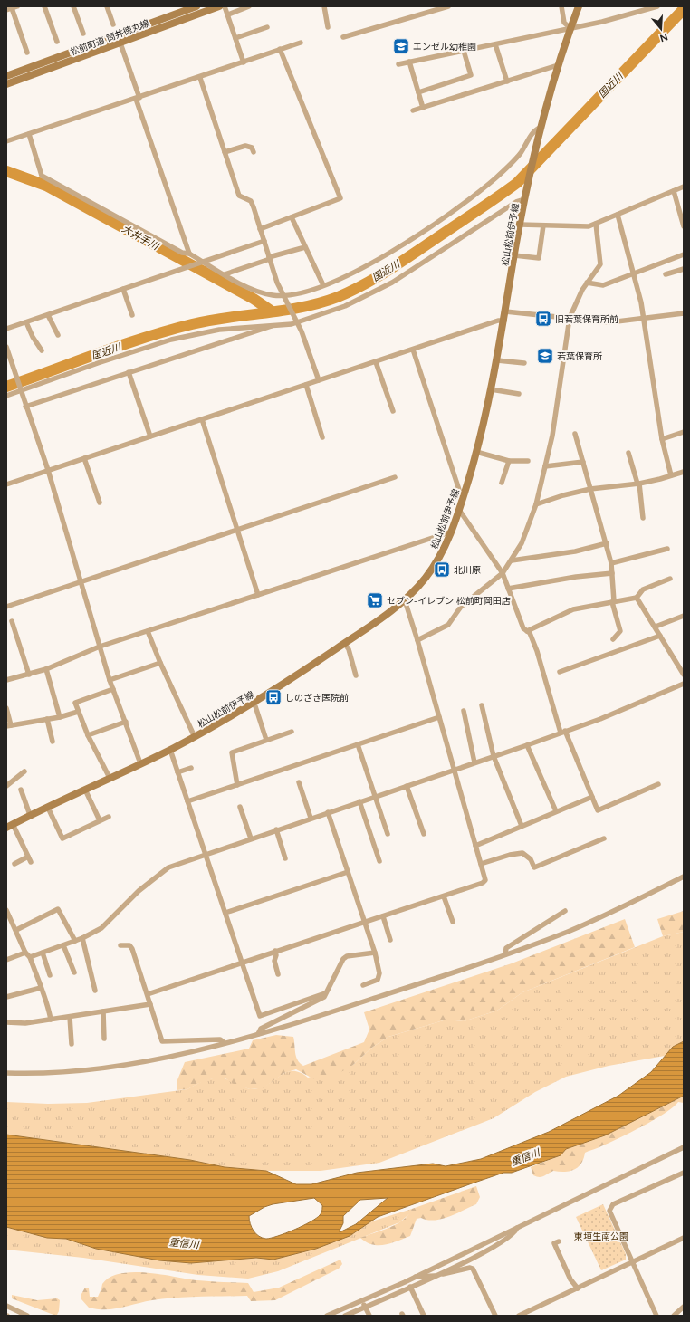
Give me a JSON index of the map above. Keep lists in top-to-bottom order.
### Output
{
  "streets": {
    "main road": ["松前町道 筒井徳丸線", "松山松前伊予線"]
  },
  "water": ["国近川", "大井手川", "重信川"],
  "parks": ["東垣生南公園"],
  "places": {
    "school or university": ["エンゼル幼稚園", "若葉保育所"],
    "bus stop": ["旧若葉保育所前", "北川原", "しのざき医院前"],
    "supermarket": ["セブン-イレブン 松前町岡田店"]
  },
  "north": "bottom"
}
